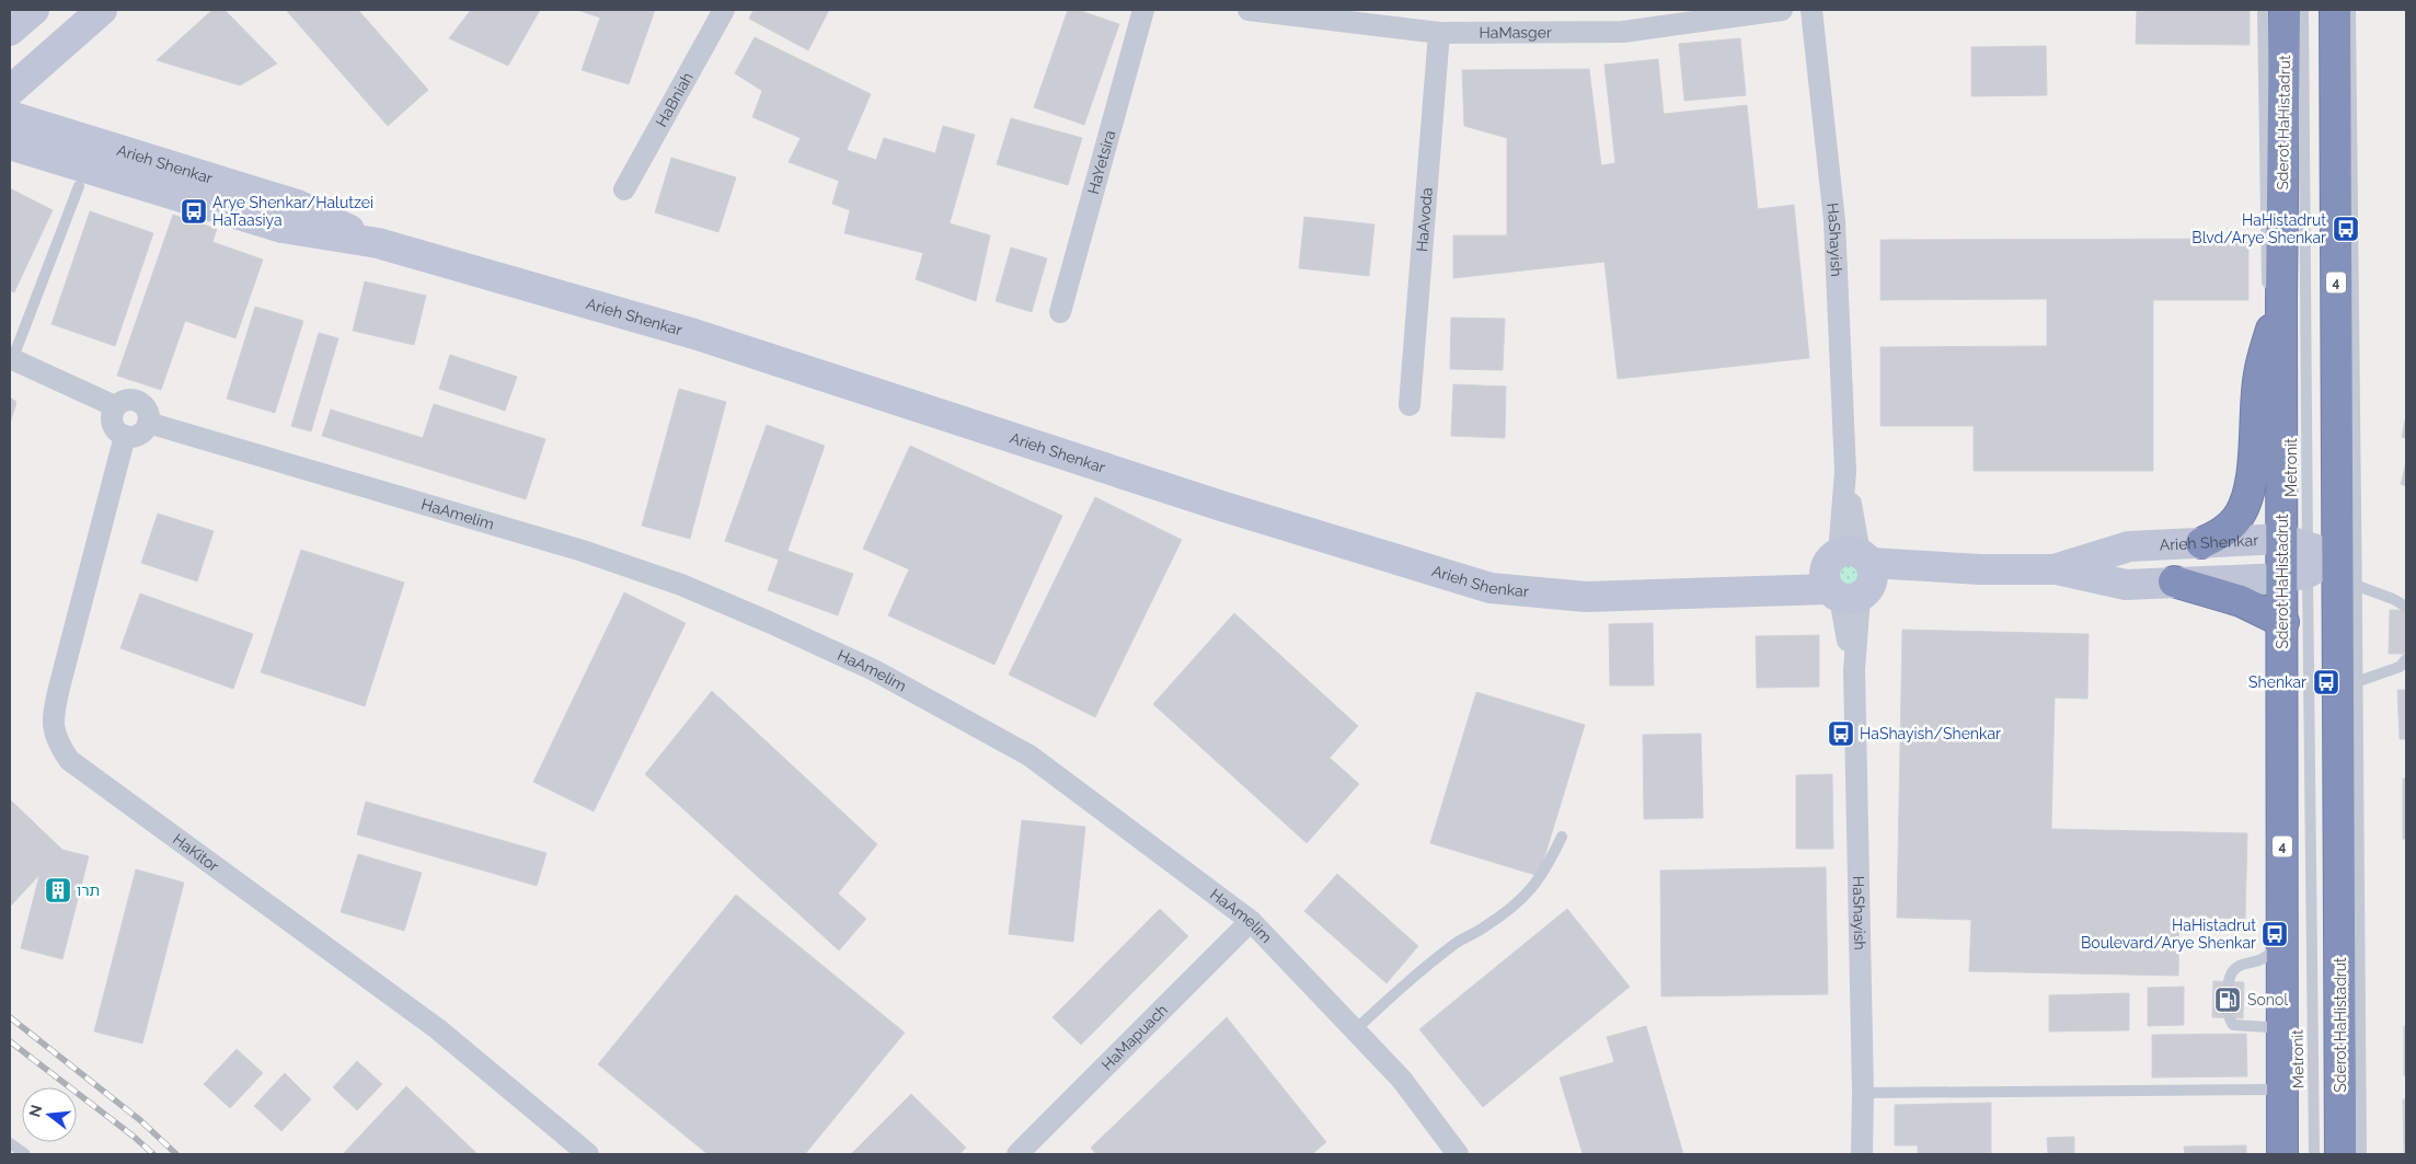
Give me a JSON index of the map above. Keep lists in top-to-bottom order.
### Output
{
  "streets": {
    "highway": ["Sderot HaHistadrut", "4"],
    "street": [
      "HaMasger",
      "HaBniah",
      "HaYetsira",
      "Arieh Shenkar",
      "HaAvoda",
      "HaShayish",
      "HaAmelim",
      "HaKitor",
      "HaMapuach"
    ],
    "lane": ["Metronit"]
  },
  "crossings": [
    ["HaMasger", "HaAvoda"],
    ["Sderot HaHistadrut", "Arieh Shenkar"],
    ["Sderot HaHistadrut", "Metronit"],
    ["Arieh Shenkar", "HaShayish"],
    ["Arieh Shenkar", "Metronit"],
    ["HaAmelim", "HaKitor"],
    ["HaAmelim", "HaMapuach"]
  ],
  "places": {
    "bus stop": [
      "Arye Shenkar/Halutzei HaTaasiya",
      "HaHistadrut Blvd/Arye Shenkar",
      "Shenkar",
      "HaShayish/Shenkar",
      "HaHistadrut Boulevard/Arye Shenkar"
    ],
    "building": ["תרו"],
    "fuel station": ["Sonol"]
  },
  "north": "left"
}
